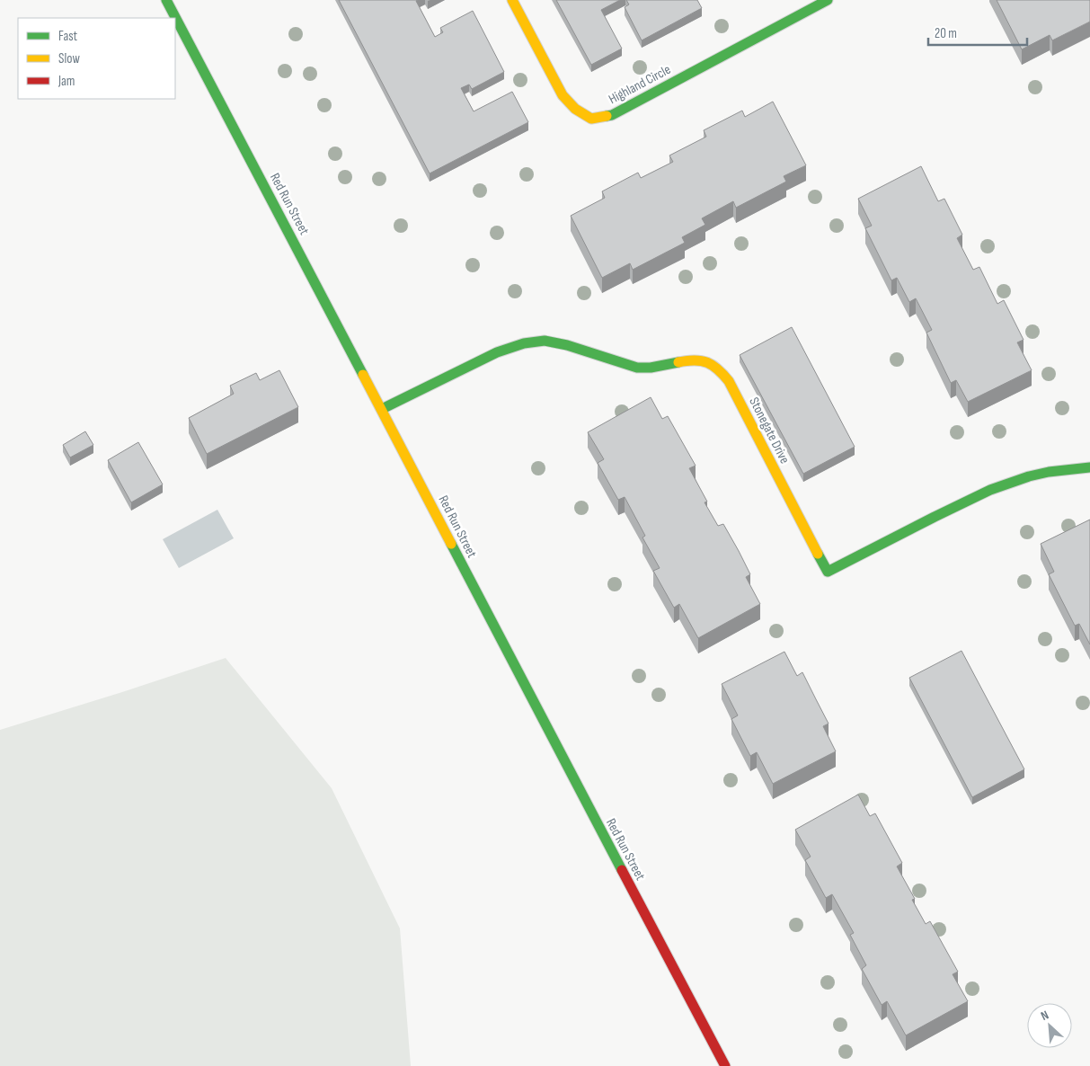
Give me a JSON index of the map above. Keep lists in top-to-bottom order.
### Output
{
  "streets": {
    "street": ["Highland Circle", "Red Run Street", "Stonegate Drive"]
  },
  "crossings": [
    ["Red Run Street", "Stonegate Drive"]
  ],
  "legend": ["Fast", "Slow", "Jam"],
  "scale_bar": "20 m",
  "north": "top left"
}
